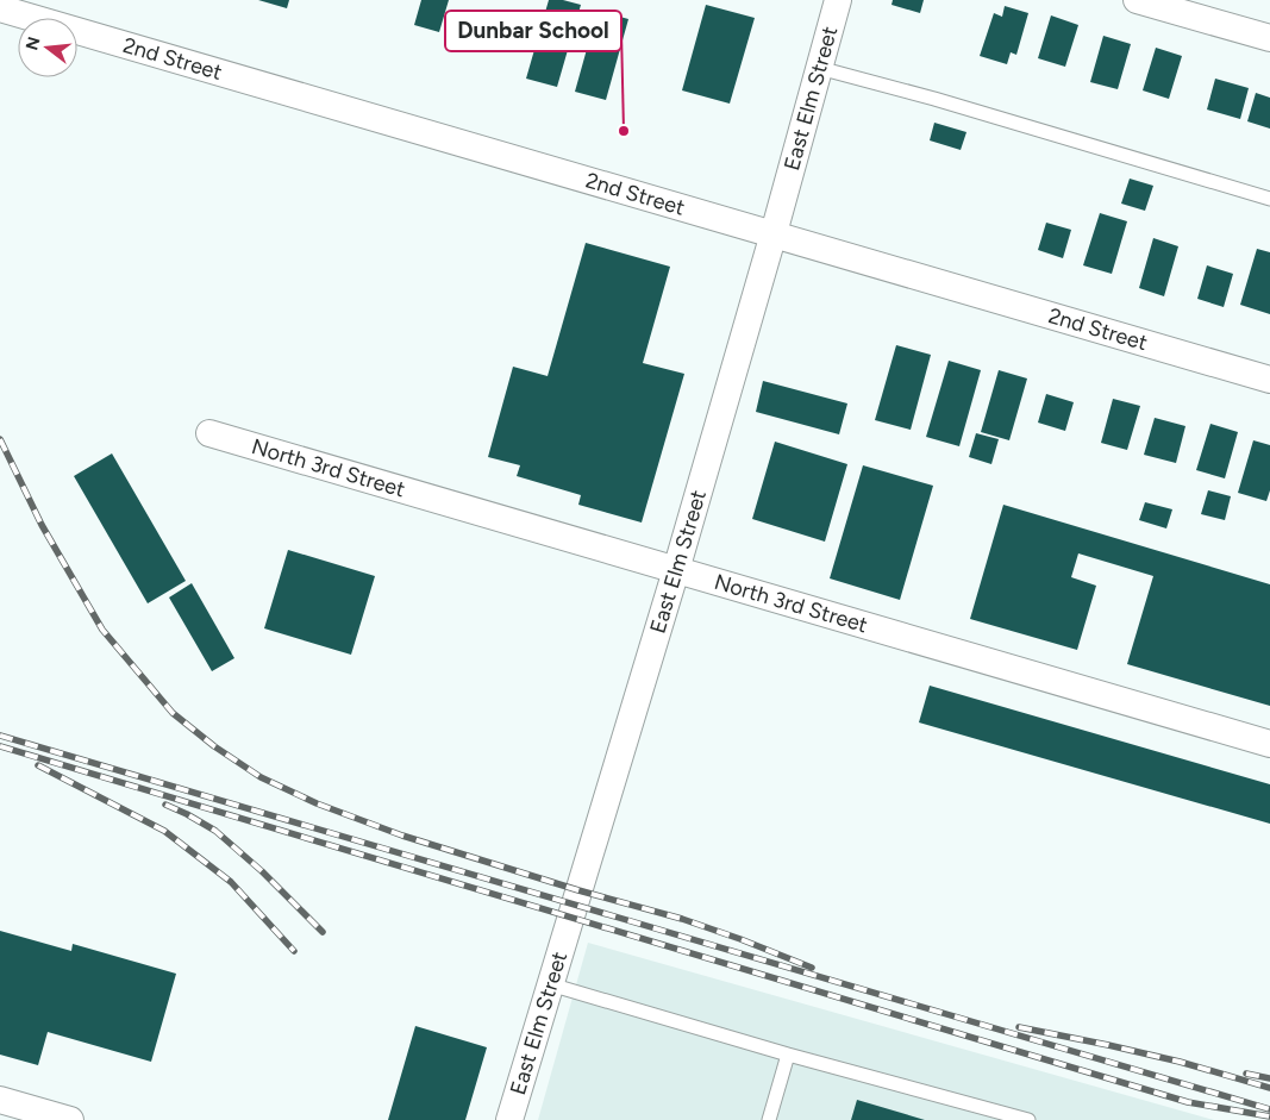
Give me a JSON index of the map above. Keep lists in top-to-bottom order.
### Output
{
  "streets": {
    "street": ["2nd Street", "East Elm Street", "North 3rd Street"]
  },
  "crossings": [
    ["2nd Street", "East Elm Street"],
    ["East Elm Street", "North 3rd Street"]
  ],
  "places": ["Dunbar School"],
  "north": "left"
}
